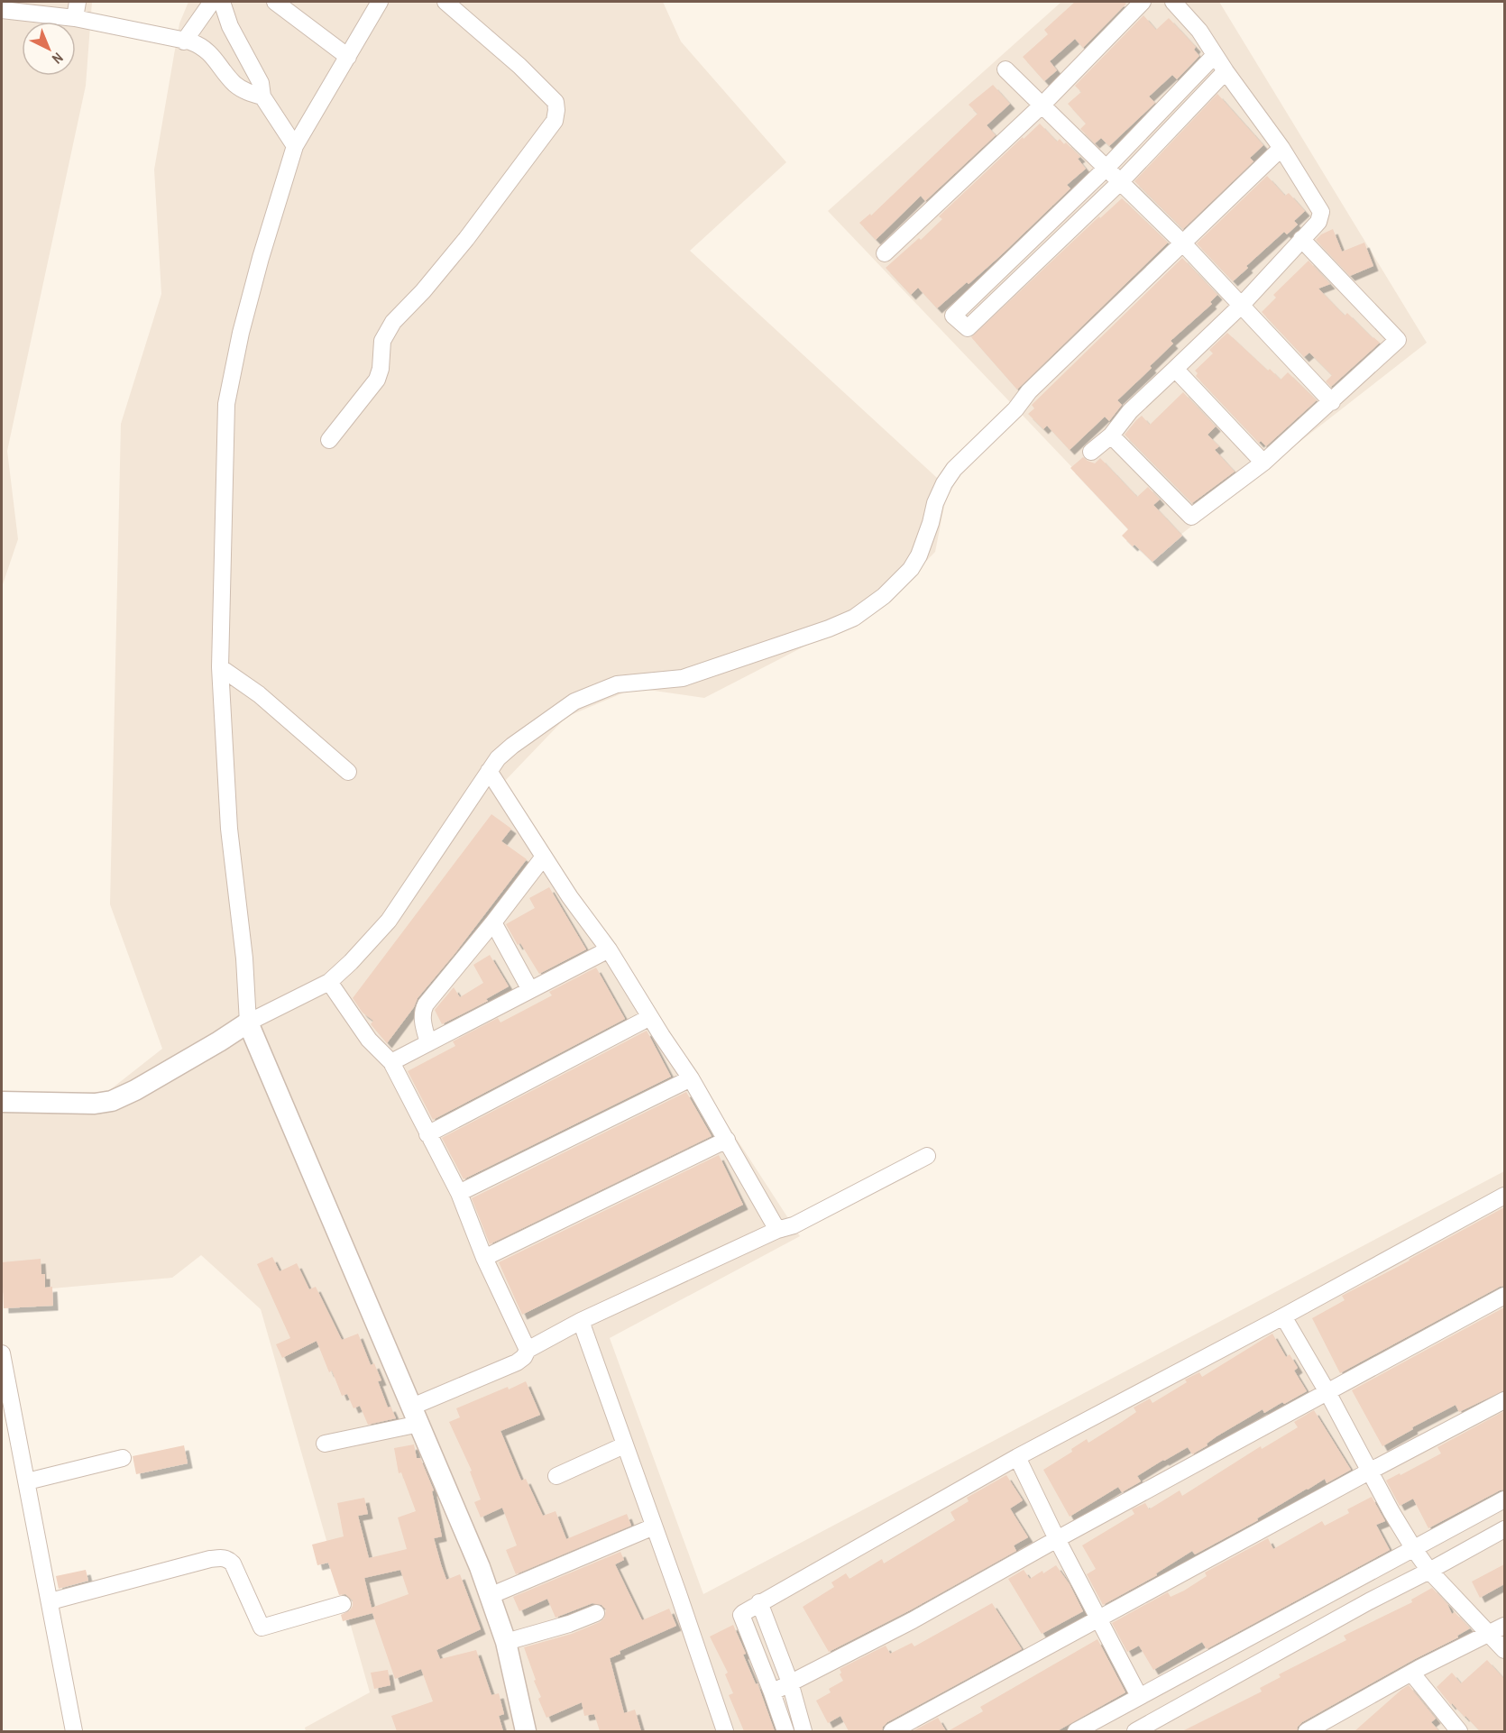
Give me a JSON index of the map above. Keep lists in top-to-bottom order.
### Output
{
  "north": "bottom right"
}
